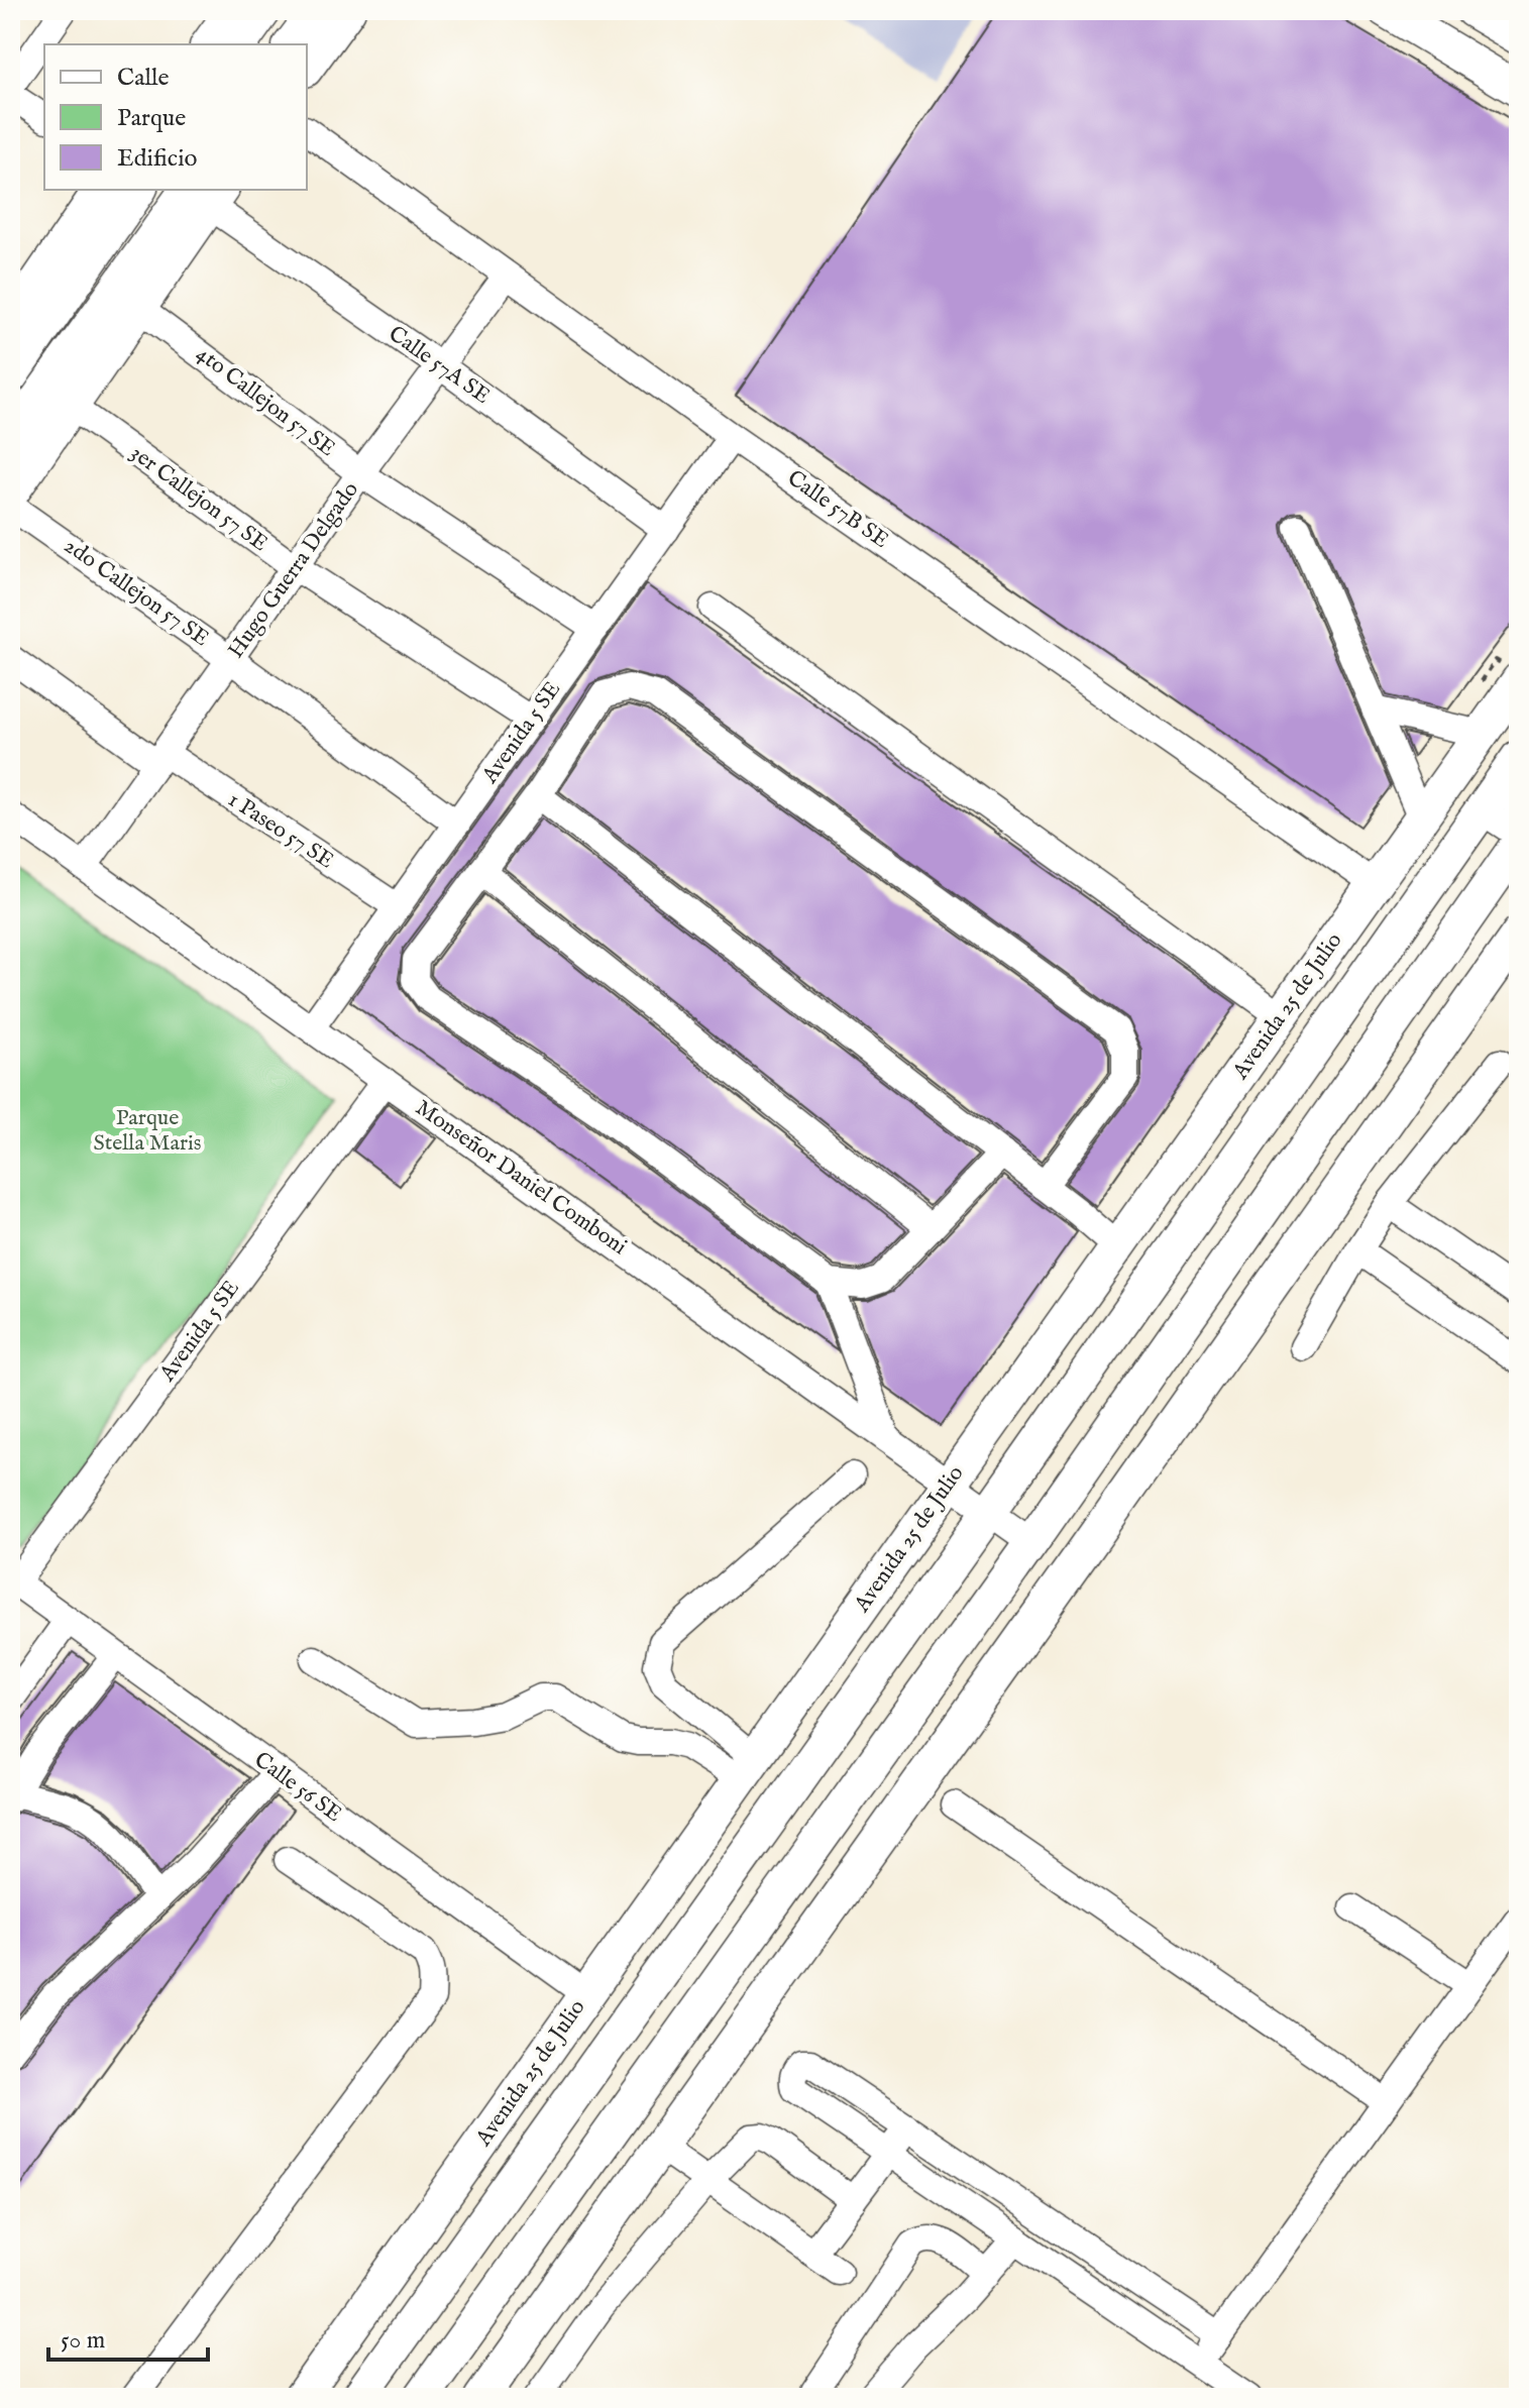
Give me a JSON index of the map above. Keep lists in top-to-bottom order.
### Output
{
  "streets": {
    "main road": ["Avenida 25 de Julio"],
    "street": [
      "Calle 57A SE",
      "4to Callejon 57 SE",
      "3er Callejon 57 SE",
      "Calle 57B SE",
      "Hugo Guerra Delgado",
      "2do Callejon 57 SE",
      "Avenida 5 SE",
      "1 Paseo 57 SE",
      "Monseñor Daniel Comboni",
      "Calle 56 SE"
    ]
  },
  "crossings": [
    ["Calle 57A SE", "Hugo Guerra Delgado"],
    ["Calle 57A SE", "Avenida 5 SE"],
    ["4to Callejon 57 SE", "Hugo Guerra Delgado"],
    ["4to Callejon 57 SE", "Avenida 5 SE"],
    ["3er Callejon 57 SE", "Hugo Guerra Delgado"],
    ["3er Callejon 57 SE", "Avenida 5 SE"],
    ["Calle 57B SE", "Hugo Guerra Delgado"],
    ["Calle 57B SE", "Avenida 5 SE"],
    ["Calle 57B SE", "Avenida 25 de Julio"],
    ["Hugo Guerra Delgado", "2do Callejon 57 SE"],
    ["Hugo Guerra Delgado", "1 Paseo 57 SE"],
    ["Hugo Guerra Delgado", "Monseñor Daniel Comboni"],
    ["2do Callejon 57 SE", "Avenida 5 SE"],
    ["Avenida 5 SE", "1 Paseo 57 SE"],
    ["Avenida 5 SE", "Monseñor Daniel Comboni"],
    ["Avenida 5 SE", "Calle 56 SE"],
    ["Avenida 25 de Julio", "Monseñor Daniel Comboni"],
    ["Avenida 25 de Julio", "Calle 56 SE"]
  ],
  "parks": ["Parque Stella Maris"],
  "legend": ["Calle", "Parque", "Edificio"],
  "scale_bar": "50 m"
}
